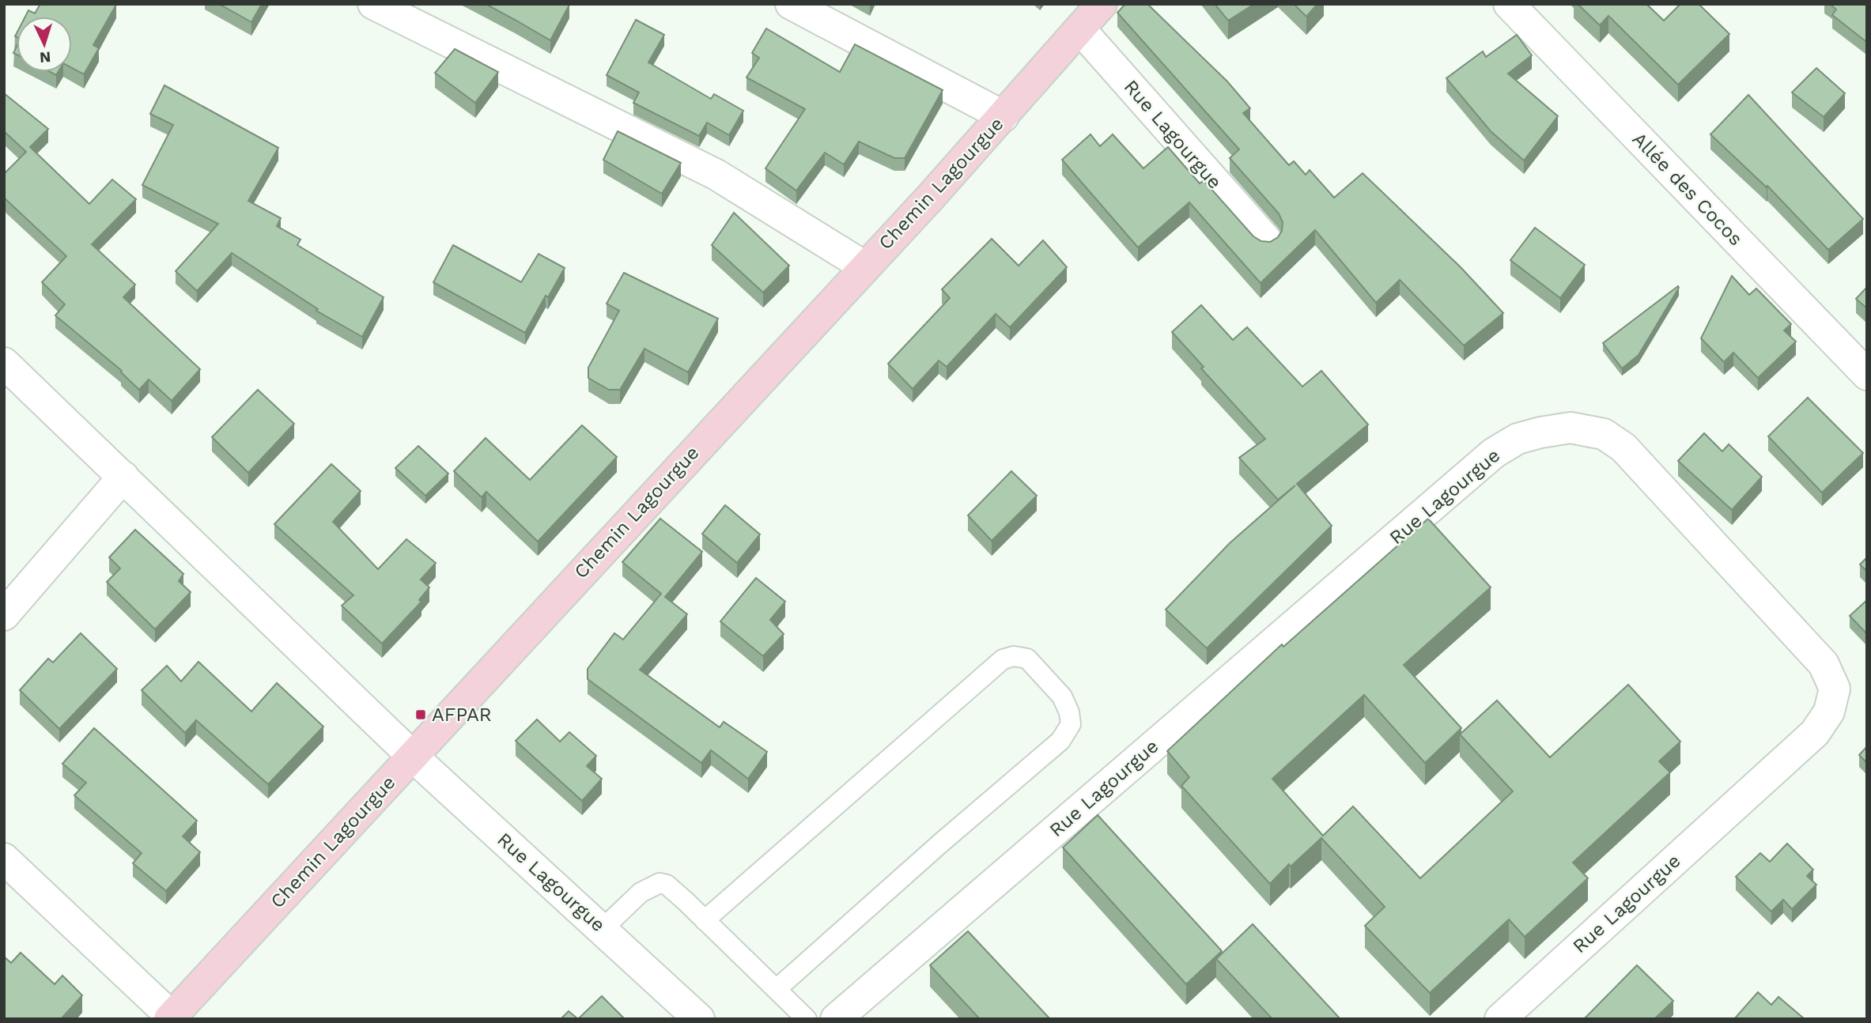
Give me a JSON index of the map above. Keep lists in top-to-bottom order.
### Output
{
  "streets": {
    "street": ["Rue Lagourgue", "Chemin Lagourgue", "Allée des Cocos"]
  },
  "crossings": [
    ["Rue Lagourgue", "Chemin Lagourgue"]
  ],
  "places": {
    "transit": ["AFPAR"]
  },
  "north": "bottom"
}
